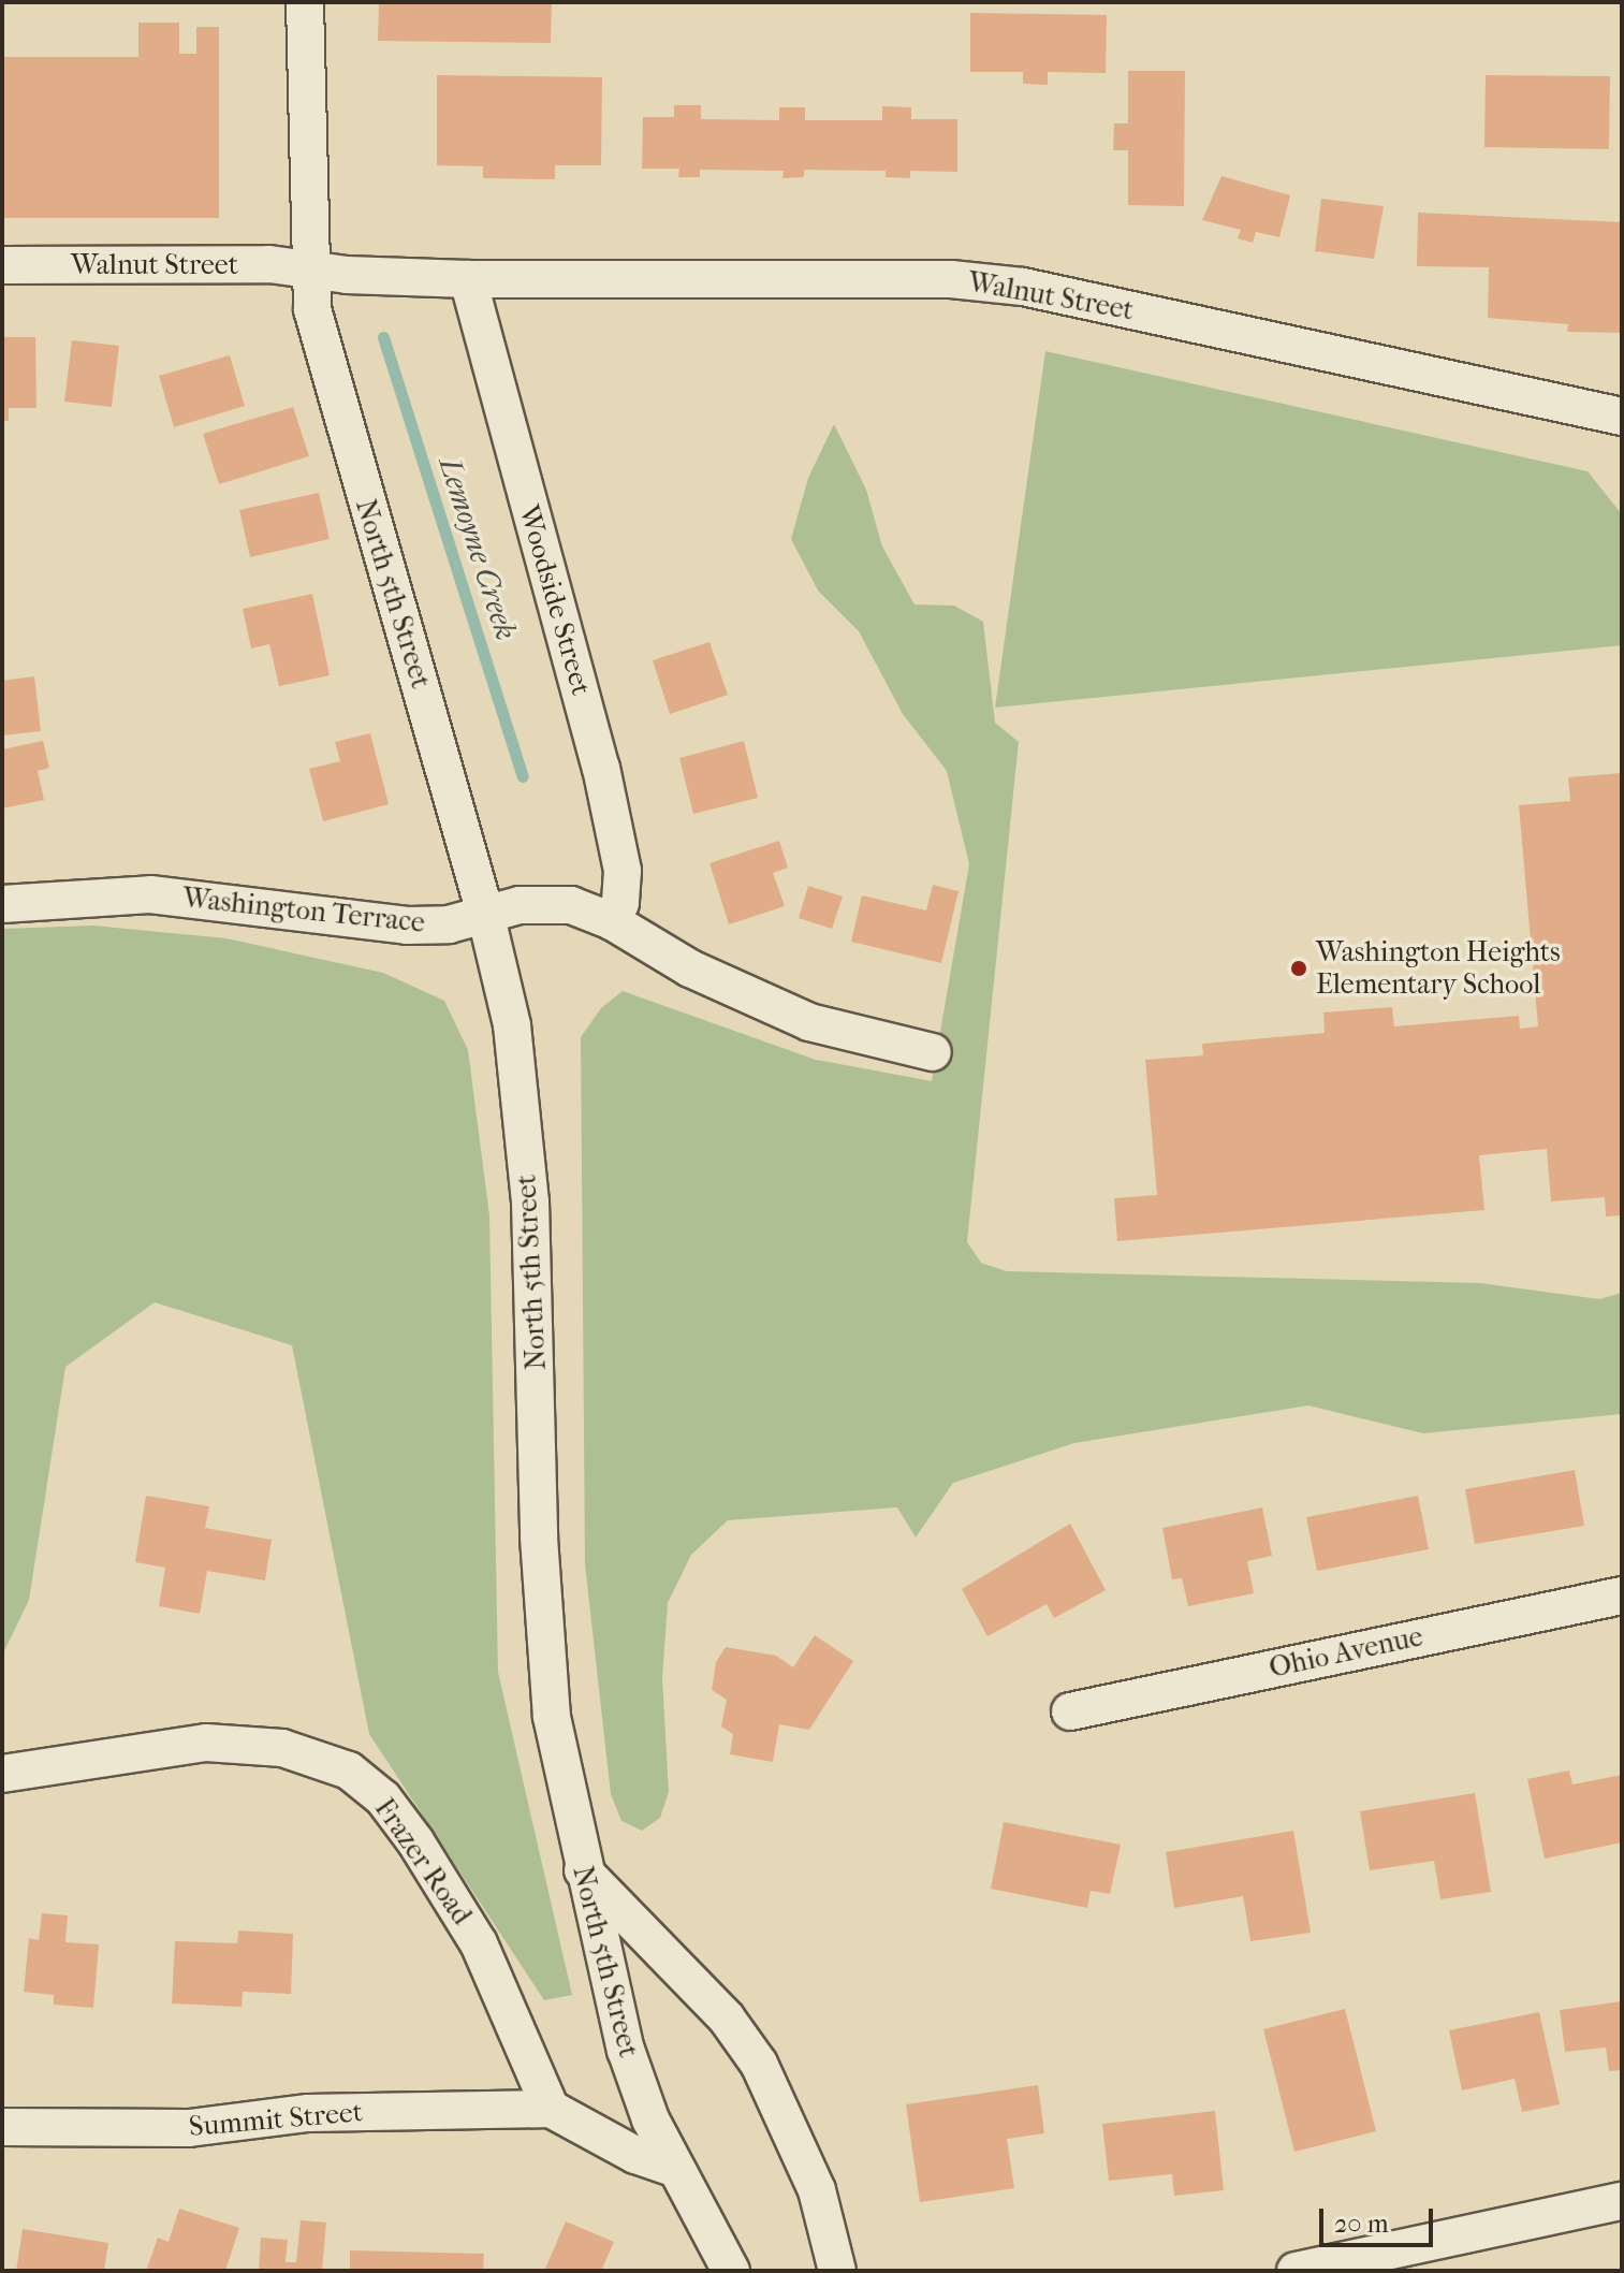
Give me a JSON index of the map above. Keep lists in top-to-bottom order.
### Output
{
  "streets": {
    "street": [
      "Walnut Street",
      "North 5th Street",
      "Woodside Street",
      "Washington Terrace",
      "Ohio Avenue",
      "Frazer Road",
      "Summit Street"
    ]
  },
  "crossings": [
    ["Walnut Street", "North 5th Street"],
    ["Walnut Street", "Woodside Street"],
    ["North 5th Street", "Washington Terrace"],
    ["Woodside Street", "Washington Terrace"],
    ["Frazer Road", "Summit Street"]
  ],
  "water": ["Lemoyne Creek"],
  "places": ["Washington Heights Elementary School"],
  "scale_bar": "20 m"
}
